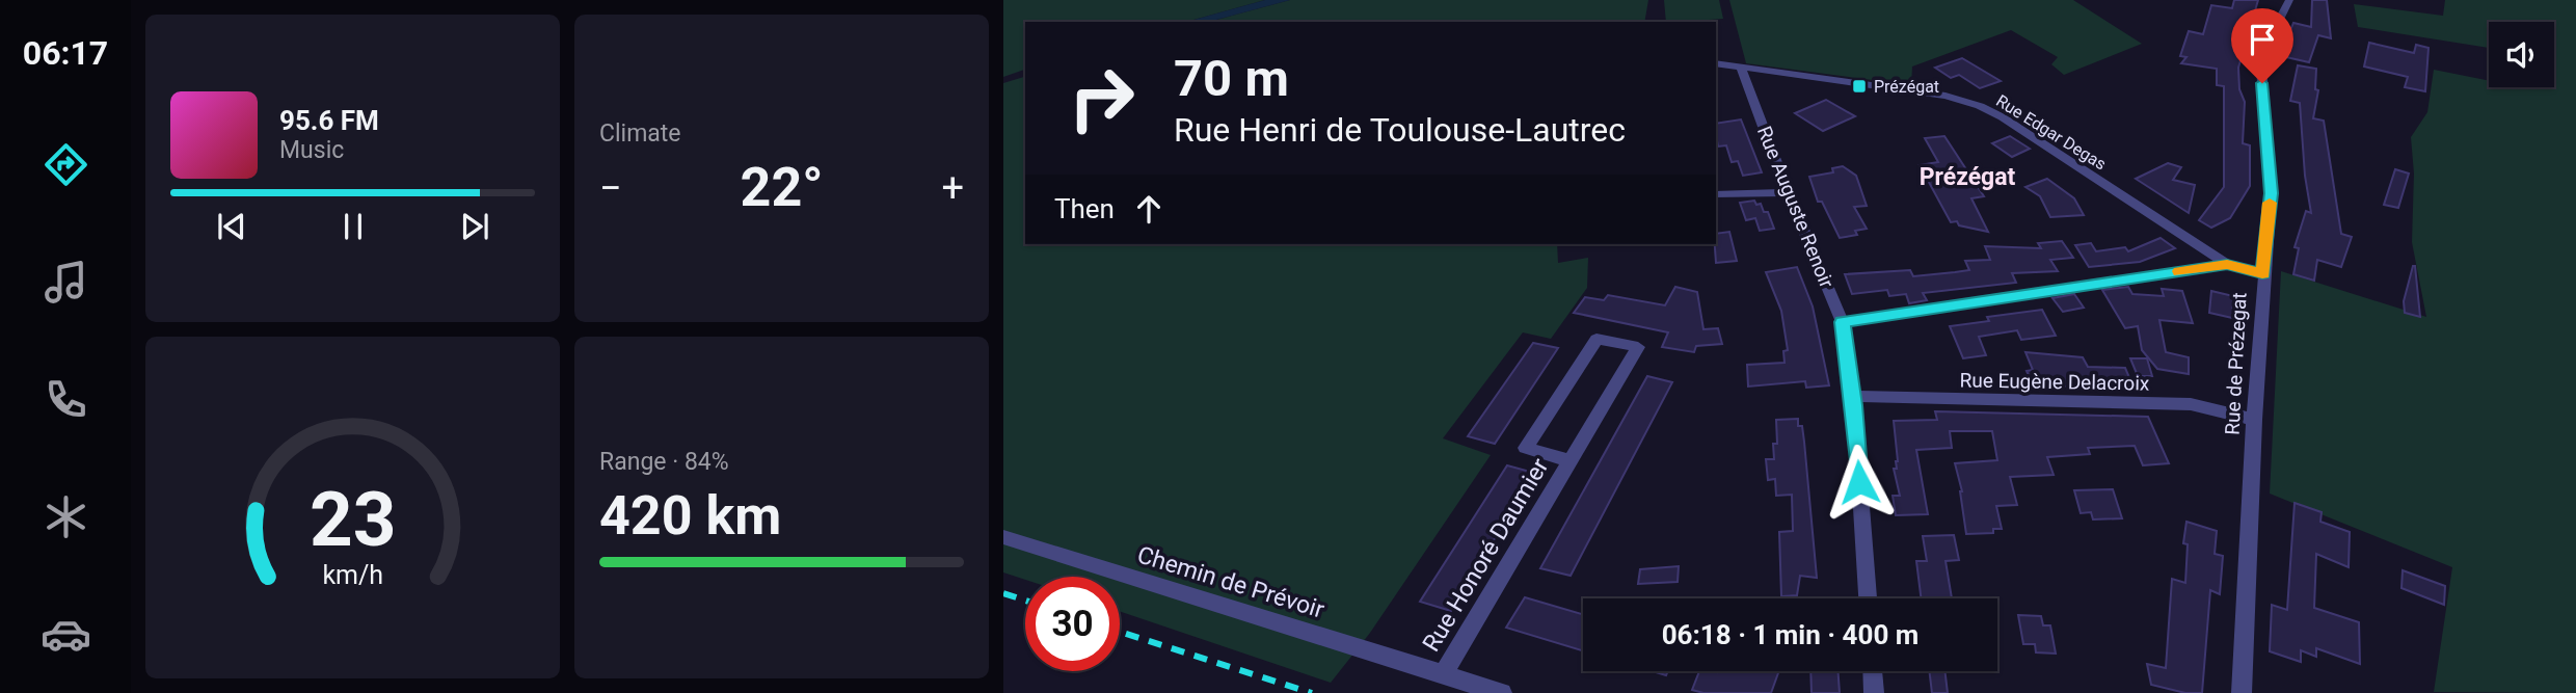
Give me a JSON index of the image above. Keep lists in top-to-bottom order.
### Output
{
  "streets": {
    "street": [
      "Rue Edgar Degas",
      "Rue Auguste Renoir",
      "Rue de Prézegat",
      "Rue Eugène Delacroix",
      "Rue Honoré Daumier",
      "Chemin de Prévoir"
    ]
  },
  "crossings": [
    ["Rue Edgar Degas", "Rue Auguste Renoir"],
    ["Rue Edgar Degas", "Rue de Prézegat"],
    ["Rue Auguste Renoir", "Rue Eugène Delacroix"],
    ["Rue de Prézegat", "Rue Eugène Delacroix"],
    ["Rue Honoré Daumier", "Chemin de Prévoir"]
  ],
  "districts": ["Prézégat"],
  "places": {
    "transit": ["Prézégat"]
  },
  "page": {
    "tabs": "06:17",
    "tile": [
      "Climate",
      ["Range · 84%", "420 km"]
    ],
    "turn": ["70 m", "Rue Henri de Toulouse-Lautrec"],
    "song": ["95.6 FM", "Music"],
    "heat": ["−", "22°", "+"],
    "then": "Then",
    "limit": "30",
    "trip": "06:18 · 1 min · 400 m",
    "gauge": ["23", "km/h"]
  }
}
